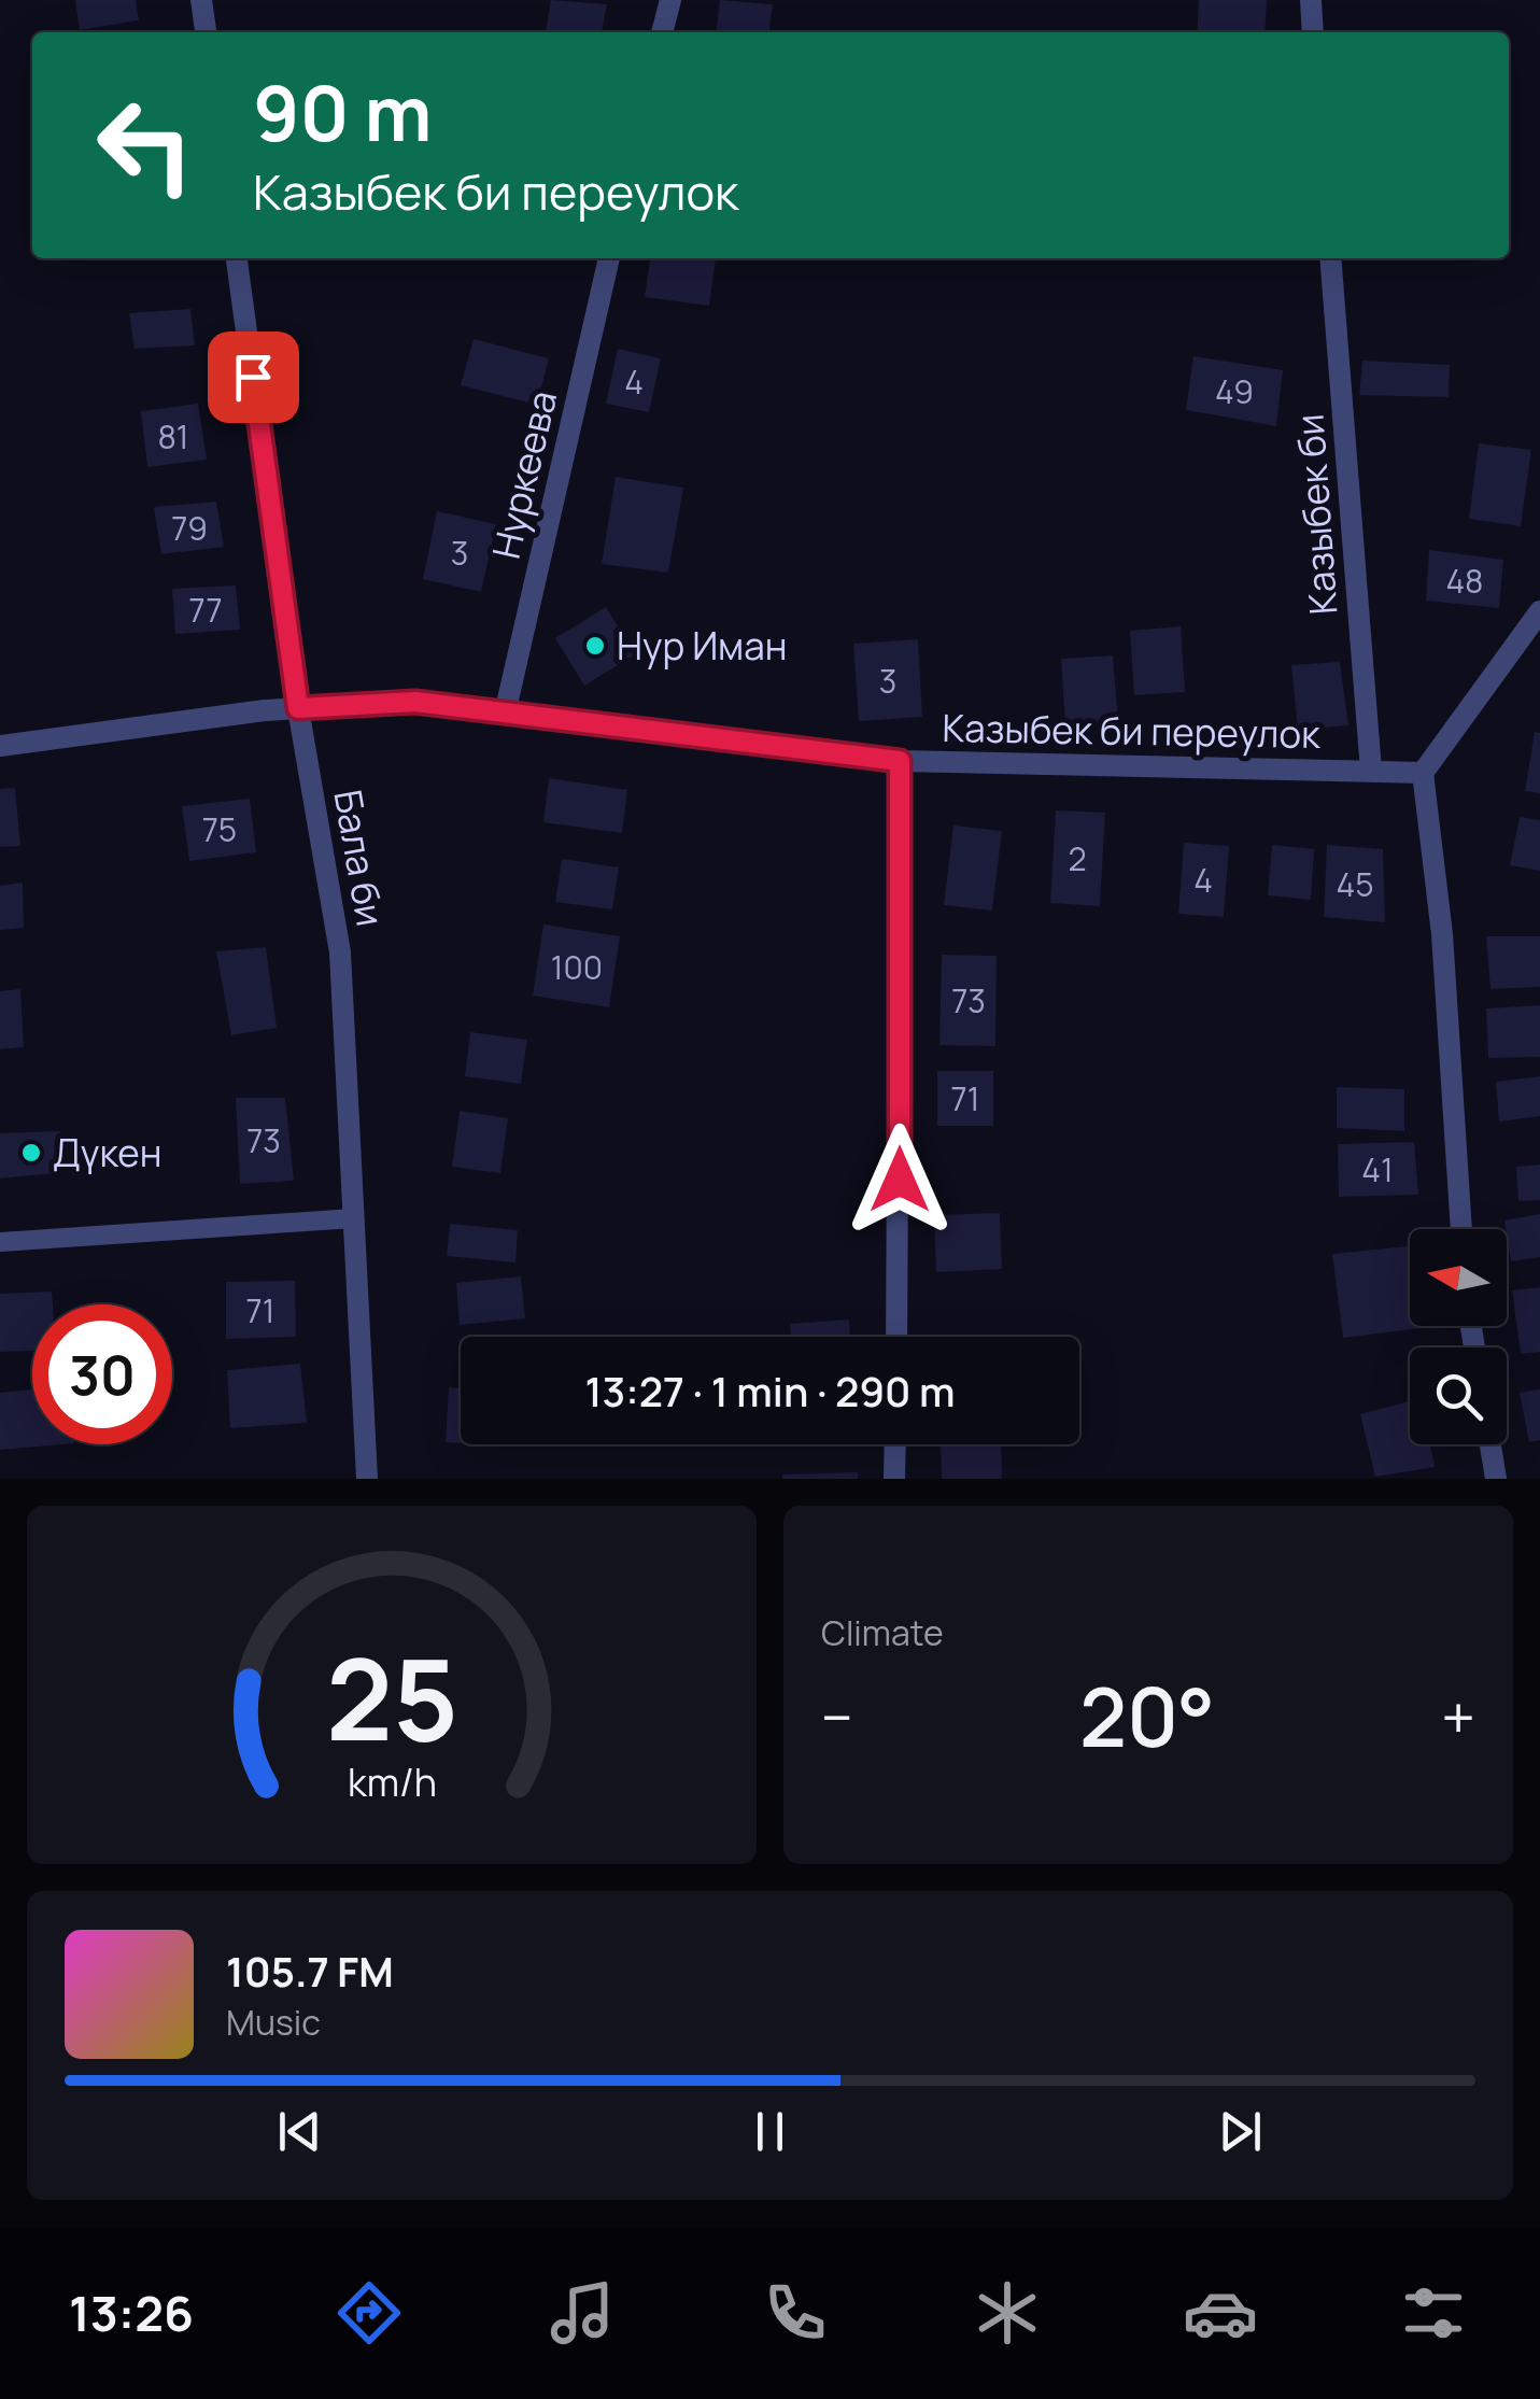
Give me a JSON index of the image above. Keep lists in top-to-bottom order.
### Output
{
  "streets": {
    "street": [
      "Нуркеева",
      "Казыбек би",
      "Казыбек би переулок",
      "Бала би"
    ]
  },
  "crossings": [
    ["Нуркеева", "Казыбек би переулок"],
    ["Казыбек би", "Казыбек би переулок"],
    ["Казыбек би переулок", "Бала би"]
  ],
  "places": ["Нур Иман", "Дүкен"],
  "house_numbers": [
    "4",
    "49",
    "81",
    "79",
    "3",
    "48",
    "77",
    "3",
    "75",
    "2",
    "4",
    "45",
    "100",
    "73",
    "71",
    "73",
    "41",
    "71"
  ],
  "north": "left",
  "page": {
    "turn": ["90 m", "Казыбек би переулок"],
    "limit": "30",
    "trip": "13:27 · 1 min · 290 m",
    "tile": "Climate",
    "heat": ["−", "20°", "+"],
    "song": ["105.7 FM", "Music"],
    "tabs": "13:26",
    "gauge": ["25", "km/h"]
  }
}
